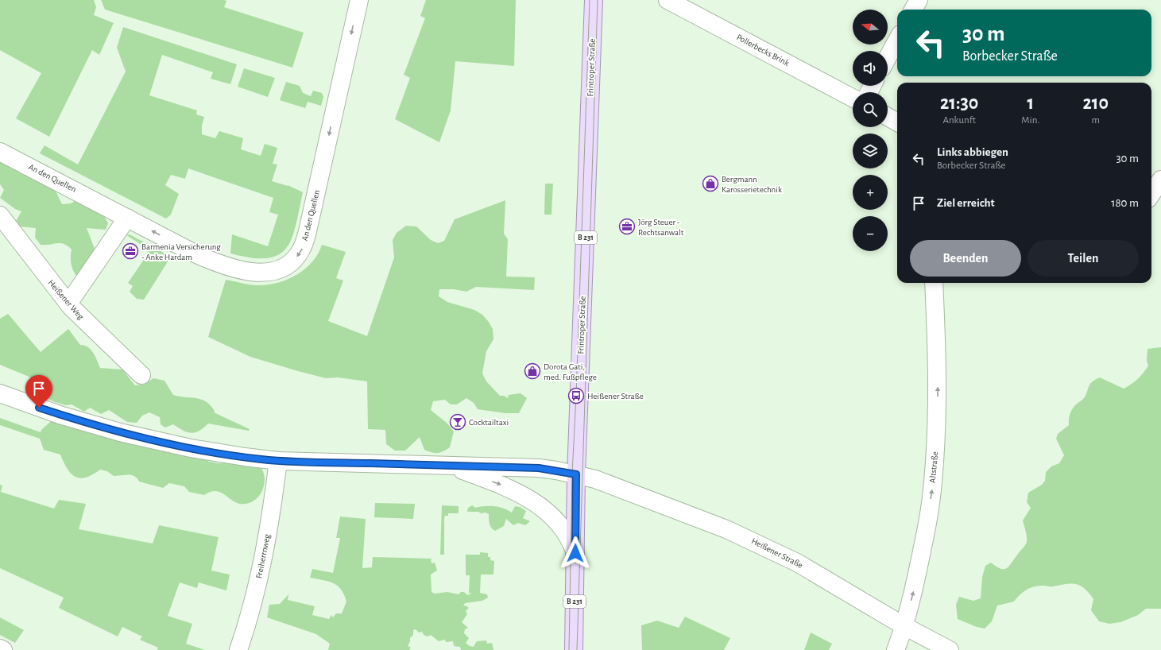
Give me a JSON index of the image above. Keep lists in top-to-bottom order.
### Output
{
  "streets": {
    "main road": ["Frintroper Straße", "B 231"],
    "street": [
      "Pollerbecks Brink",
      "An den Quellen",
      "Heißener Weg",
      "Altstraße",
      "Heißener Straße",
      "Freiherrnweg"
    ]
  },
  "crossings": [
    ["Frintroper Straße", "Heißener Straße"],
    ["Altstraße", "Heißener Straße"]
  ],
  "one_way": ["Altstraße"],
  "places": {
    "shop": ["Bergmann Karosserietechnik", "Dorota Gati, med. Fußpflege"],
    "office": ["Jörg Steuer - Rechtsanwalt", "Barmenia Versicherung - Anke Hardam"],
    "bus stop": ["Heißener Straße"],
    "bar": ["Cocktailtaxi"]
  },
  "north": "left",
  "page": {
    "map_buttons": ["+", "−"],
    "turn": ["30 m", "Borbecker Straße"],
    "eta": [
      "21:30",
      "Ankunft",
      "1",
      "Min.",
      "210",
      "m"
    ],
    "list": [
      {
        "name": "Links abbiegen",
        "note": "Borbecker Straße",
        "value": "30 m"
      },
      {
        "name": "Ziel erreicht",
        "value": "180 m"
      }
    ],
    "buttons": ["Beenden", "Teilen"]
  }
}
